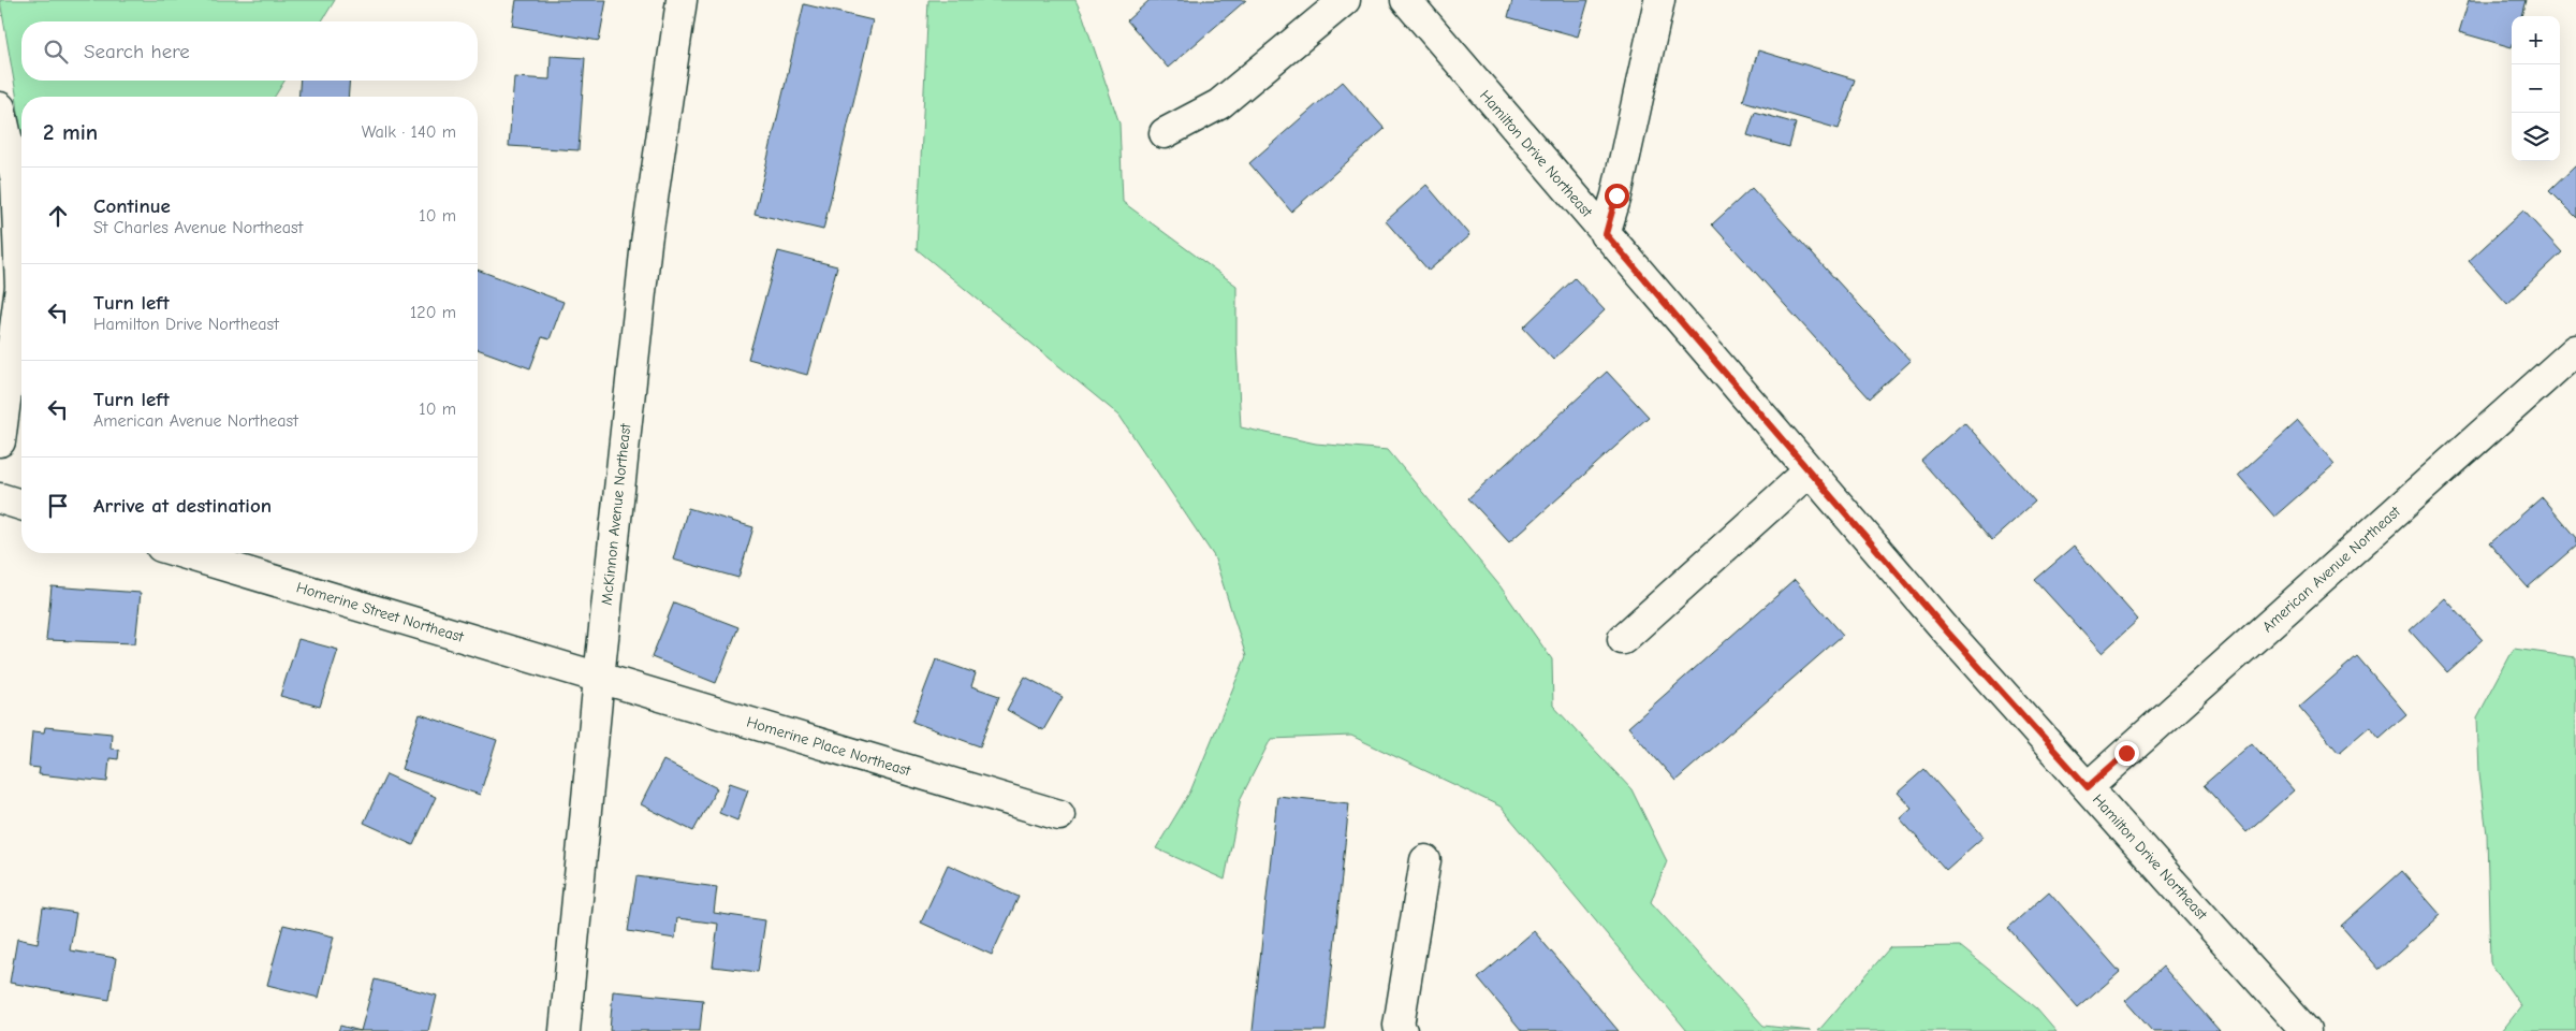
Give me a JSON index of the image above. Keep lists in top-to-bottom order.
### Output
{
  "streets": {
    "street": [
      "Hamilton Drive Northeast",
      "McKinnon Avenue Northeast",
      "American Avenue Northeast",
      "Homerine Street Northeast",
      "Homerine Place Northeast"
    ]
  },
  "crossings": [
    ["Hamilton Drive Northeast", "American Avenue Northeast"],
    ["McKinnon Avenue Northeast", "Homerine Street Northeast"],
    ["McKinnon Avenue Northeast", "Homerine Place Northeast"],
    ["Homerine Street Northeast", "Homerine Place Northeast"]
  ],
  "page": {
    "map_buttons": ["+", "−"],
    "search": "Search here",
    "heading": ["2 min", "Walk · 140 m"],
    "list": [
      ["Continue", "St Charles Avenue Northeast", "10 m"],
      ["Turn left", "Hamilton Drive Northeast", "120 m"],
      ["Turn left", "American Avenue Northeast", "10 m"],
      "Arrive at destination"
    ]
  }
}
